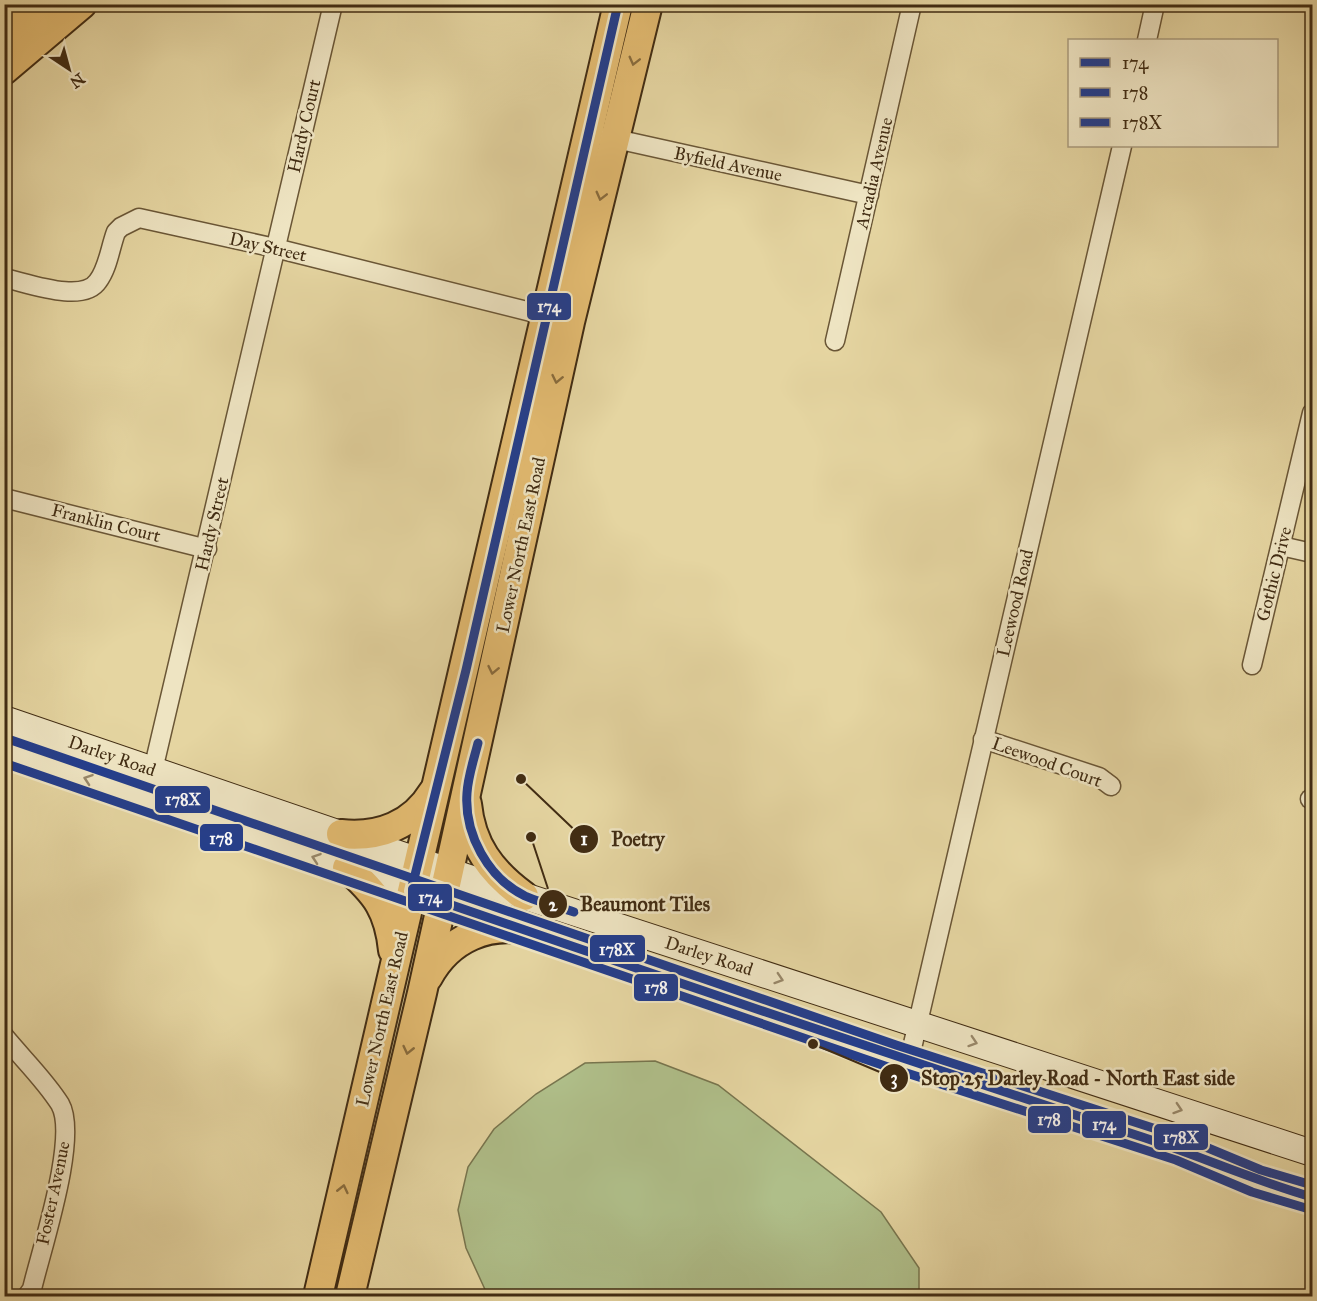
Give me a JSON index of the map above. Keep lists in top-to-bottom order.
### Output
{
  "streets": {
    "main road": ["Lower North East Road", "Darley Road"],
    "street": [
      "Hardy Court",
      "Byfield Avenue",
      "Arcadia Avenue",
      "Day Street",
      "Franklin Court",
      "Hardy Street",
      "Gothic Drive",
      "Leewood Road",
      "Leewood Court",
      "Foster Avenue"
    ]
  },
  "crossings": [
    ["Hardy Court", "Day Street"],
    ["Hardy Court", "Hardy Street"],
    ["Byfield Avenue", "Arcadia Avenue"],
    ["Byfield Avenue", "Lower North East Road"],
    ["Day Street", "Hardy Street"],
    ["Day Street", "Lower North East Road"],
    ["Franklin Court", "Hardy Street"],
    ["Hardy Street", "Darley Road"],
    ["Lower North East Road", "Darley Road"],
    ["Leewood Road", "Darley Road"],
    ["Leewood Road", "Leewood Court"]
  ],
  "places": ["Poetry", "Beaumont Tiles", "Stop 25 Darley Road - North East side"],
  "lines": ["transit line 174", "transit line 178X", "transit line 178"],
  "legend": ["174", "178", "178X"],
  "north": "bottom right"
}
